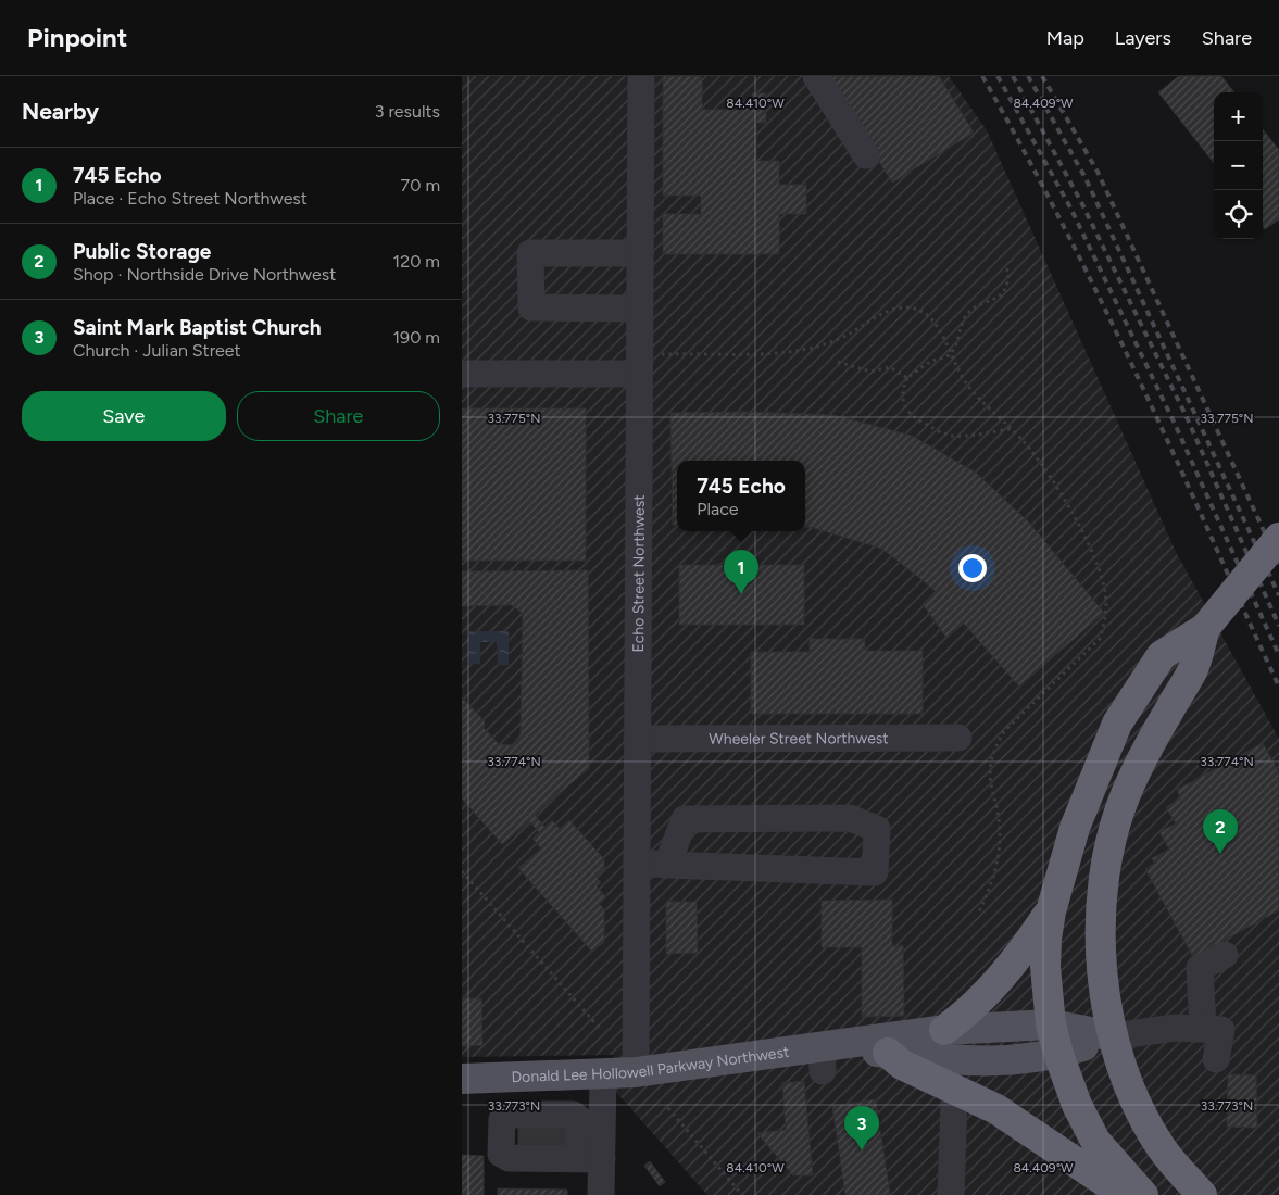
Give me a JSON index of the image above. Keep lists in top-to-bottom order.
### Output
{
  "streets": {
    "main road": ["Donald Lee Hollowell Parkway Northwest"],
    "street": ["Echo Street Northwest", "Wheeler Street Northwest"]
  },
  "crossings": [
    ["Echo Street Northwest", "Wheeler Street Northwest"],
    ["Echo Street Northwest", "Donald Lee Hollowell Parkway Northwest"]
  ],
  "page": {
    "header": "Pinpoint",
    "nav": ["Map", "Layers", "Share"],
    "heading": ["Nearby", "3 results"],
    "map_buttons": ["+", "−"],
    "list": [
      {
        "mark": "1",
        "name": "745 Echo",
        "note": "Place · Echo Street Northwest",
        "value": "70 m"
      },
      {
        "mark": "2",
        "name": "Public Storage",
        "note": "Shop · Northside Drive Northwest",
        "value": "120 m"
      },
      {
        "mark": "3",
        "name": "Saint Mark Baptist Church",
        "note": "Church · Julian Street",
        "value": "190 m"
      }
    ],
    "buttons": ["Save", "Share"],
    "popup": ["745 Echo", "Place"],
    "pins": ["1", "2", "3"]
  },
  "coordinates": [
    "84.410°W",
    "84.409°W",
    "33.775°N",
    "33.774°N",
    "33.773°N"
  ]
}
